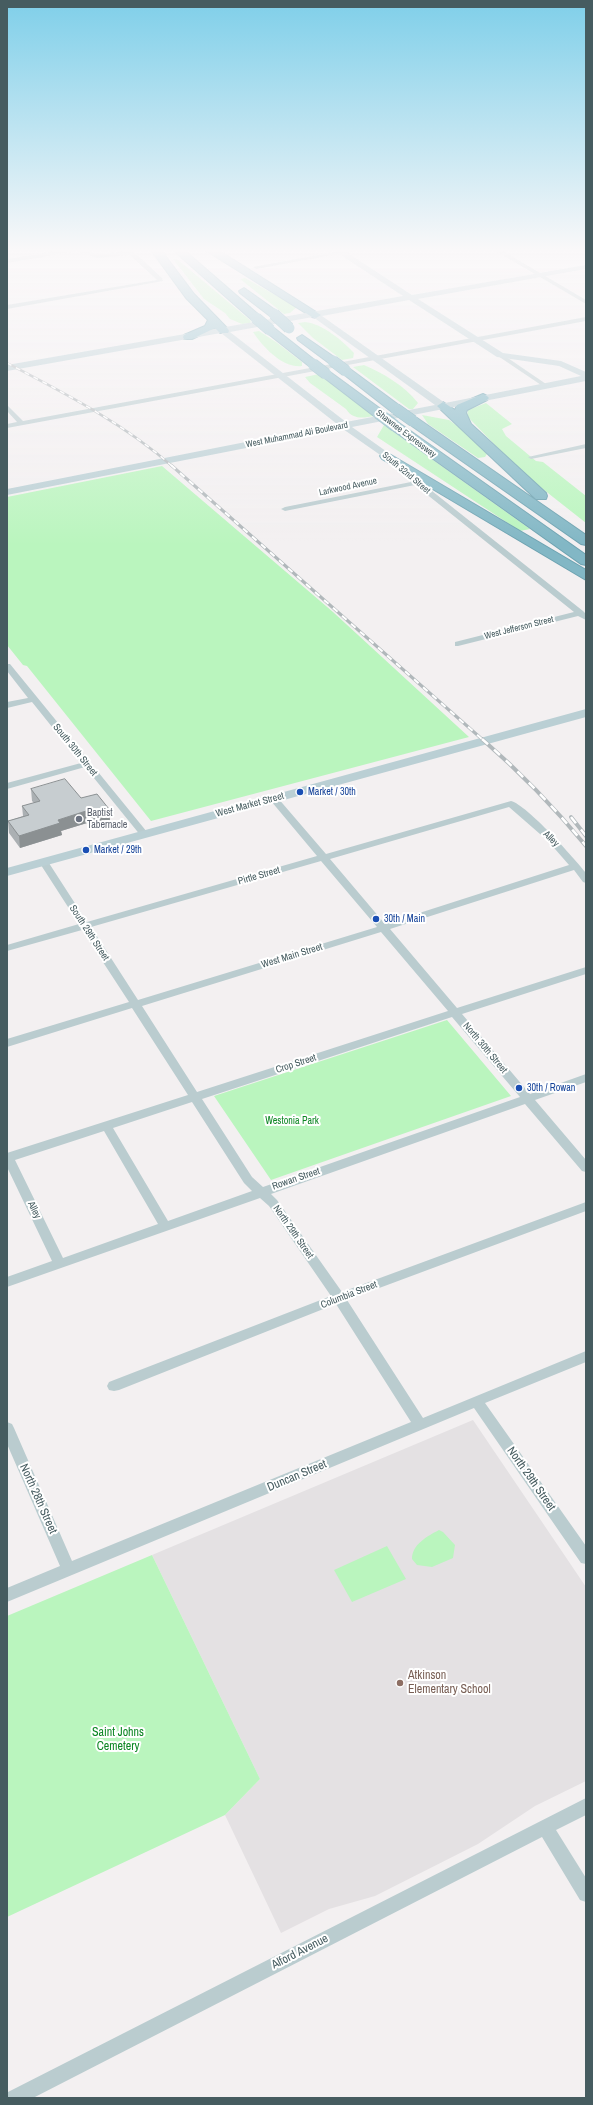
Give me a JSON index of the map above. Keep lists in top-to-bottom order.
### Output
{
  "streets": {
    "highway": ["Shawnee Expressway"],
    "main road": ["West Muhammad Ali Boulevard", "South 32nd Street", "West Market Street"],
    "street": [
      "Larkwood Avenue",
      "West Jefferson Street",
      "South 30th Street",
      "Alley",
      "Pirtle Street",
      "South 29th Street",
      "West Main Street",
      "North 30th Street",
      "Crop Street",
      "Rowan Street",
      "North 29th Street",
      "Columbia Street",
      "Duncan Street",
      "North 28th Street",
      "Alford Avenue"
    ]
  },
  "crossings": [
    ["Shawnee Expressway", "West Muhammad Ali Boulevard"],
    ["West Muhammad Ali Boulevard", "South 32nd Street"],
    ["South 32nd Street", "Larkwood Avenue"],
    ["South 32nd Street", "West Jefferson Street"],
    ["South 30th Street", "West Market Street"],
    ["West Market Street", "South 29th Street"],
    ["Alley", "Pirtle Street"],
    ["Alley", "West Main Street"],
    ["Alley", "Crop Street"],
    ["Alley", "Rowan Street"],
    ["Pirtle Street", "South 29th Street"],
    ["South 29th Street", "West Main Street"],
    ["South 29th Street", "North 29th Street"],
    ["West Main Street", "North 30th Street"],
    ["West Main Street", "North 29th Street"],
    ["North 30th Street", "Crop Street"],
    ["North 30th Street", "Rowan Street"],
    ["Crop Street", "North 29th Street"],
    ["Rowan Street", "North 29th Street"],
    ["North 29th Street", "Columbia Street"],
    ["North 29th Street", "Duncan Street"],
    ["Duncan Street", "North 28th Street"]
  ],
  "parks": ["Westonia Park", "Saint Johns Cemetery"],
  "places": [
    "Market / 30th",
    "Baptist Tabernacle",
    "Market / 29th",
    "30th / Main",
    "30th / Rowan",
    "Atkinson Elementary School"
  ]
}
